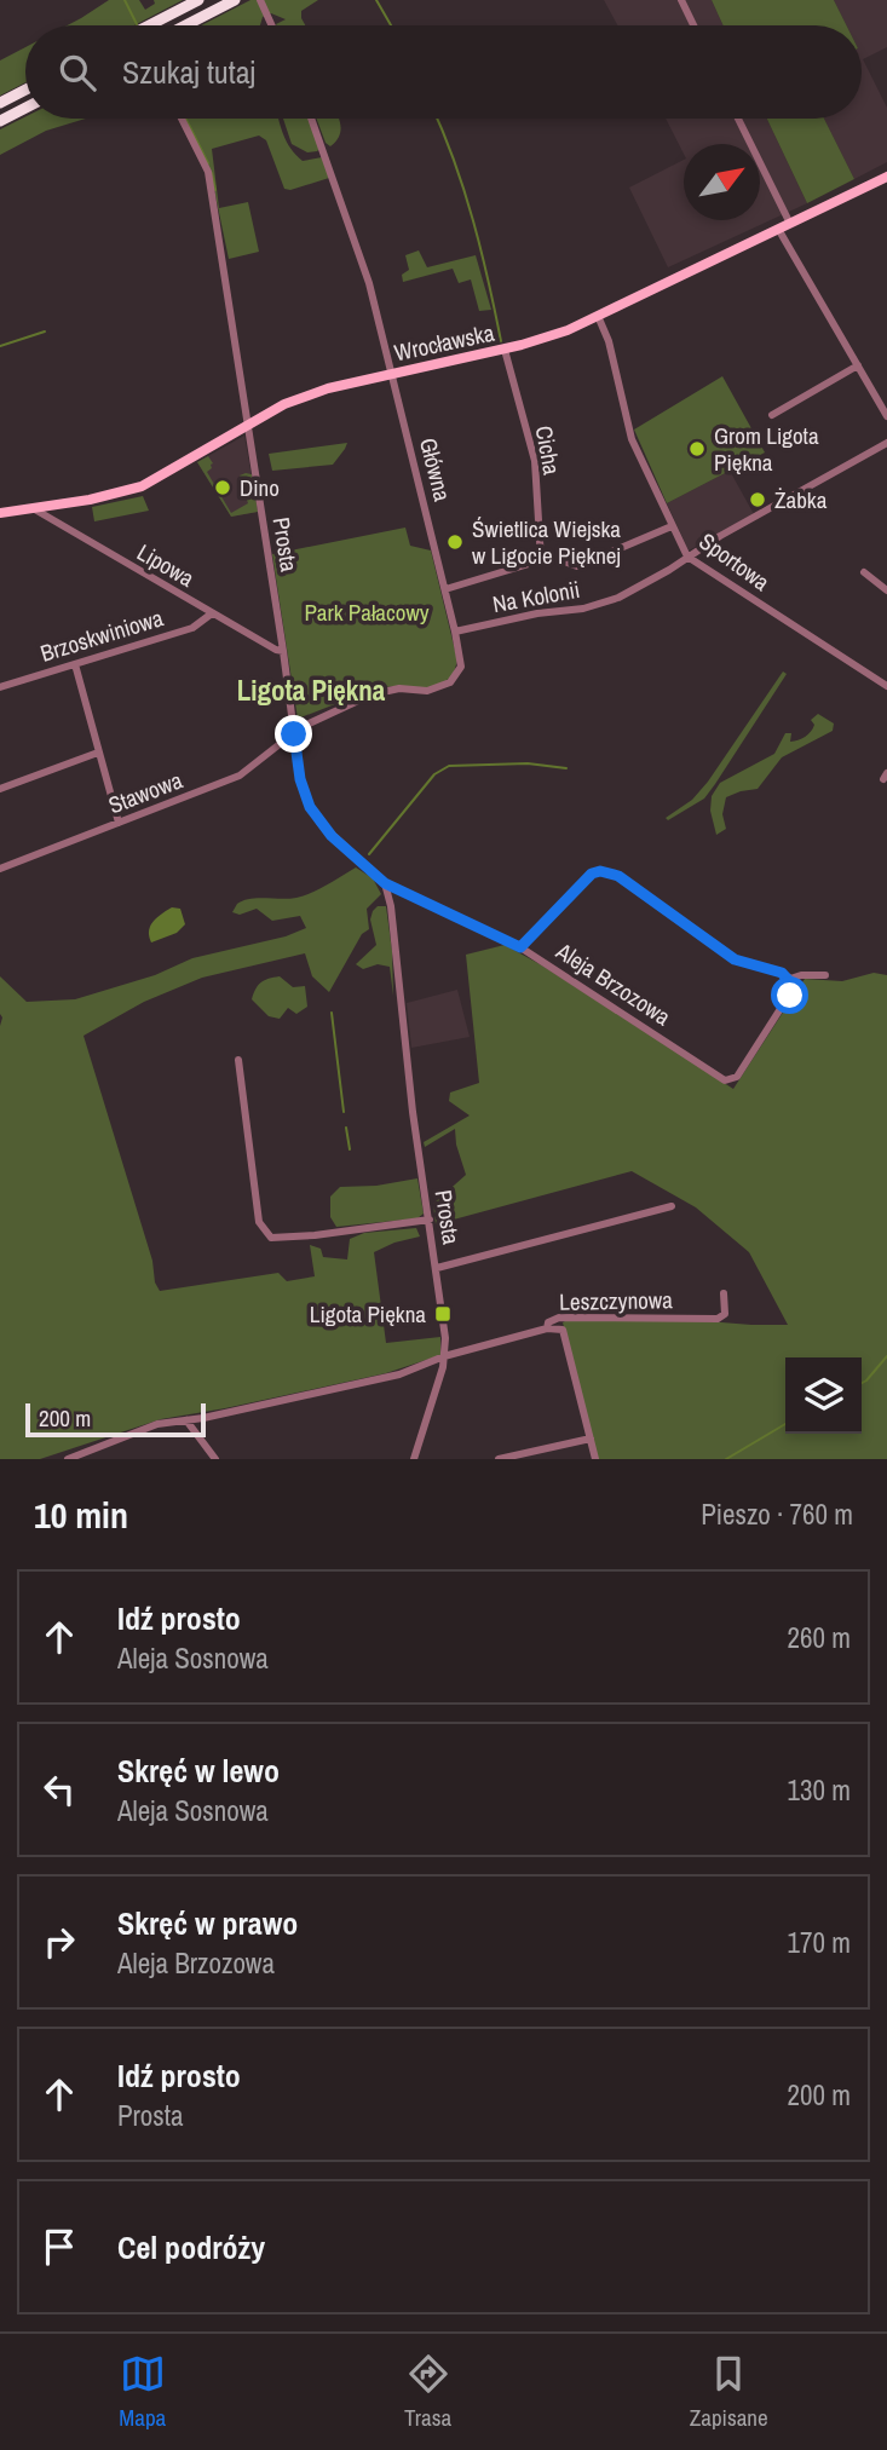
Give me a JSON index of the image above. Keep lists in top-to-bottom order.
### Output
{
  "streets": {
    "main road": ["Wrocławska"],
    "street": [
      "Cicha",
      "Główna",
      "Prosta",
      "Sportowa",
      "Lipowa",
      "Na Kolonii",
      "Brzoskwiniowa",
      "Stawowa",
      "Aleja Brzozowa",
      "Leszczynowa"
    ]
  },
  "crossings": [
    ["Wrocławska", "Cicha"],
    ["Wrocławska", "Główna"],
    ["Wrocławska", "Prosta"],
    ["Wrocławska", "Sportowa"],
    ["Wrocławska", "Lipowa"],
    ["Główna", "Prosta"],
    ["Główna", "Na Kolonii"],
    ["Główna", "Stawowa"],
    ["Prosta", "Lipowa"],
    ["Prosta", "Stawowa"],
    ["Prosta", "Aleja Brzozowa"],
    ["Prosta", "Leszczynowa"],
    ["Sportowa", "Na Kolonii"],
    ["Lipowa", "Brzoskwiniowa"]
  ],
  "districts": ["Ligota Piękna"],
  "parks": ["Park Pałacowy"],
  "places": {
    "other": [
      "Grom Ligota Piękna",
      "Dino",
      "Żabka",
      "Świetlica Wiejska w Ligocie Pięknej"
    ],
    "transit": ["Ligota Piękna"]
  },
  "scale_bar": "200 m",
  "north": "top right",
  "page": {
    "search": "Szukaj tutaj",
    "scale": "200 m",
    "heading": ["10 min", "Pieszo · 760 m"],
    "list": [
      ["Idź prosto", "Aleja Sosnowa", "260 m"],
      ["Skręć w lewo", "Aleja Sosnowa", "130 m"],
      ["Skręć w prawo", "Aleja Brzozowa", "170 m"],
      ["Idź prosto", "Prosta", "200 m"],
      "Cel podróży"
    ],
    "nav": ["Mapa", "Trasa", "Zapisane"]
  }
}
